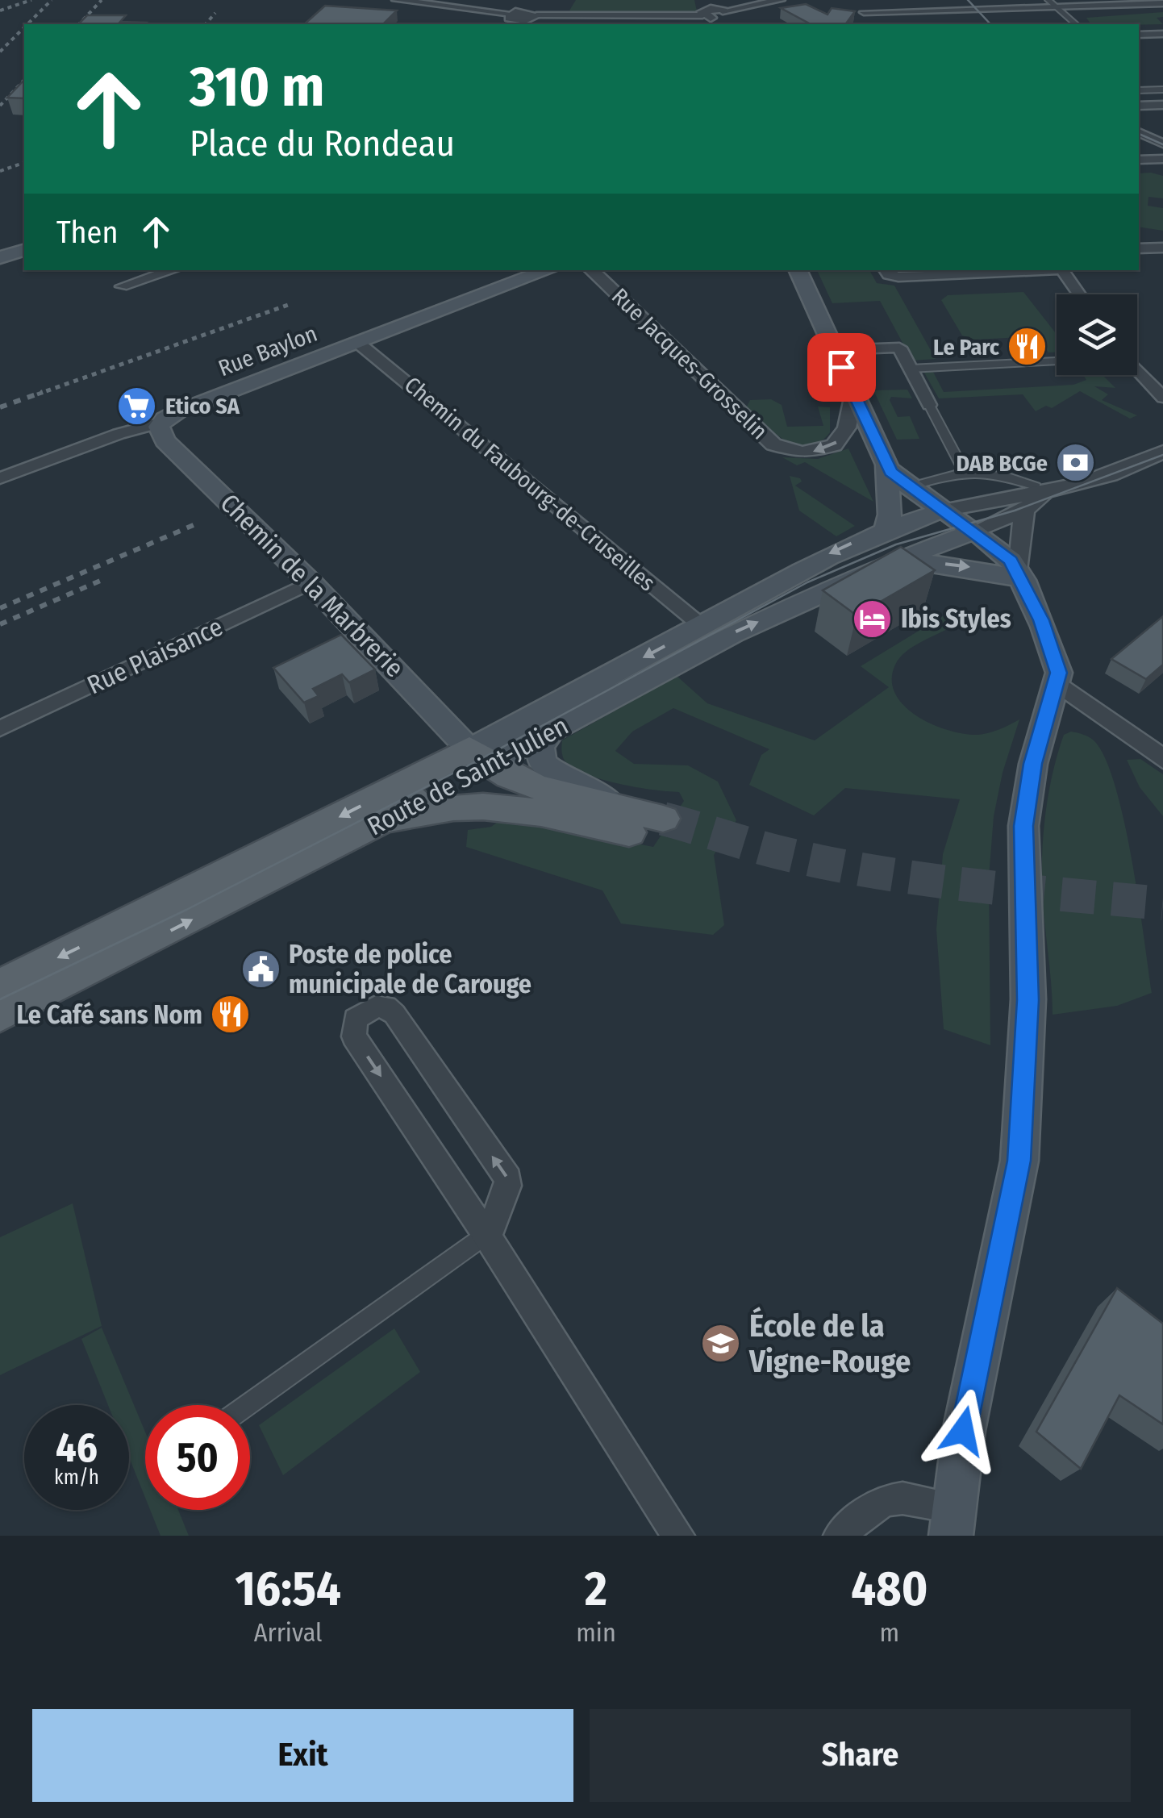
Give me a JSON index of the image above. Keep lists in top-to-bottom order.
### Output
{
  "streets": {
    "main road": ["Rue Baylon", "Chemin de la Marbrerie", "Route de Saint-Julien"],
    "street": ["Rue Jacques-Grosselin", "Chemin du Faubourg-de-Cruseilles", "Rue Plaisance"]
  },
  "crossings": [
    ["Rue Baylon", "Chemin du Faubourg-de-Cruseilles"],
    ["Rue Baylon", "Chemin de la Marbrerie"],
    ["Chemin du Faubourg-de-Cruseilles", "Route de Saint-Julien"],
    ["Chemin de la Marbrerie", "Rue Plaisance"],
    ["Chemin de la Marbrerie", "Route de Saint-Julien"]
  ],
  "places": {
    "restaurant": ["Le Parc", "Le Café sans Nom"],
    "supermarket": ["Etico SA"],
    "bank": ["DAB BCGe"],
    "hotel": ["Ibis Styles"],
    "public building": ["Poste de police municipale de Carouge"],
    "school or university": ["École de la Vigne-Rouge"]
  },
  "page": {
    "turn": ["310 m", "Place du Rondeau"],
    "then": "Then",
    "speed": "46 km/h",
    "limit": "50",
    "eta": [
      "16:54",
      "Arrival",
      "2",
      "min",
      "480",
      "m"
    ],
    "buttons": ["Exit", "Share"]
  }
}
